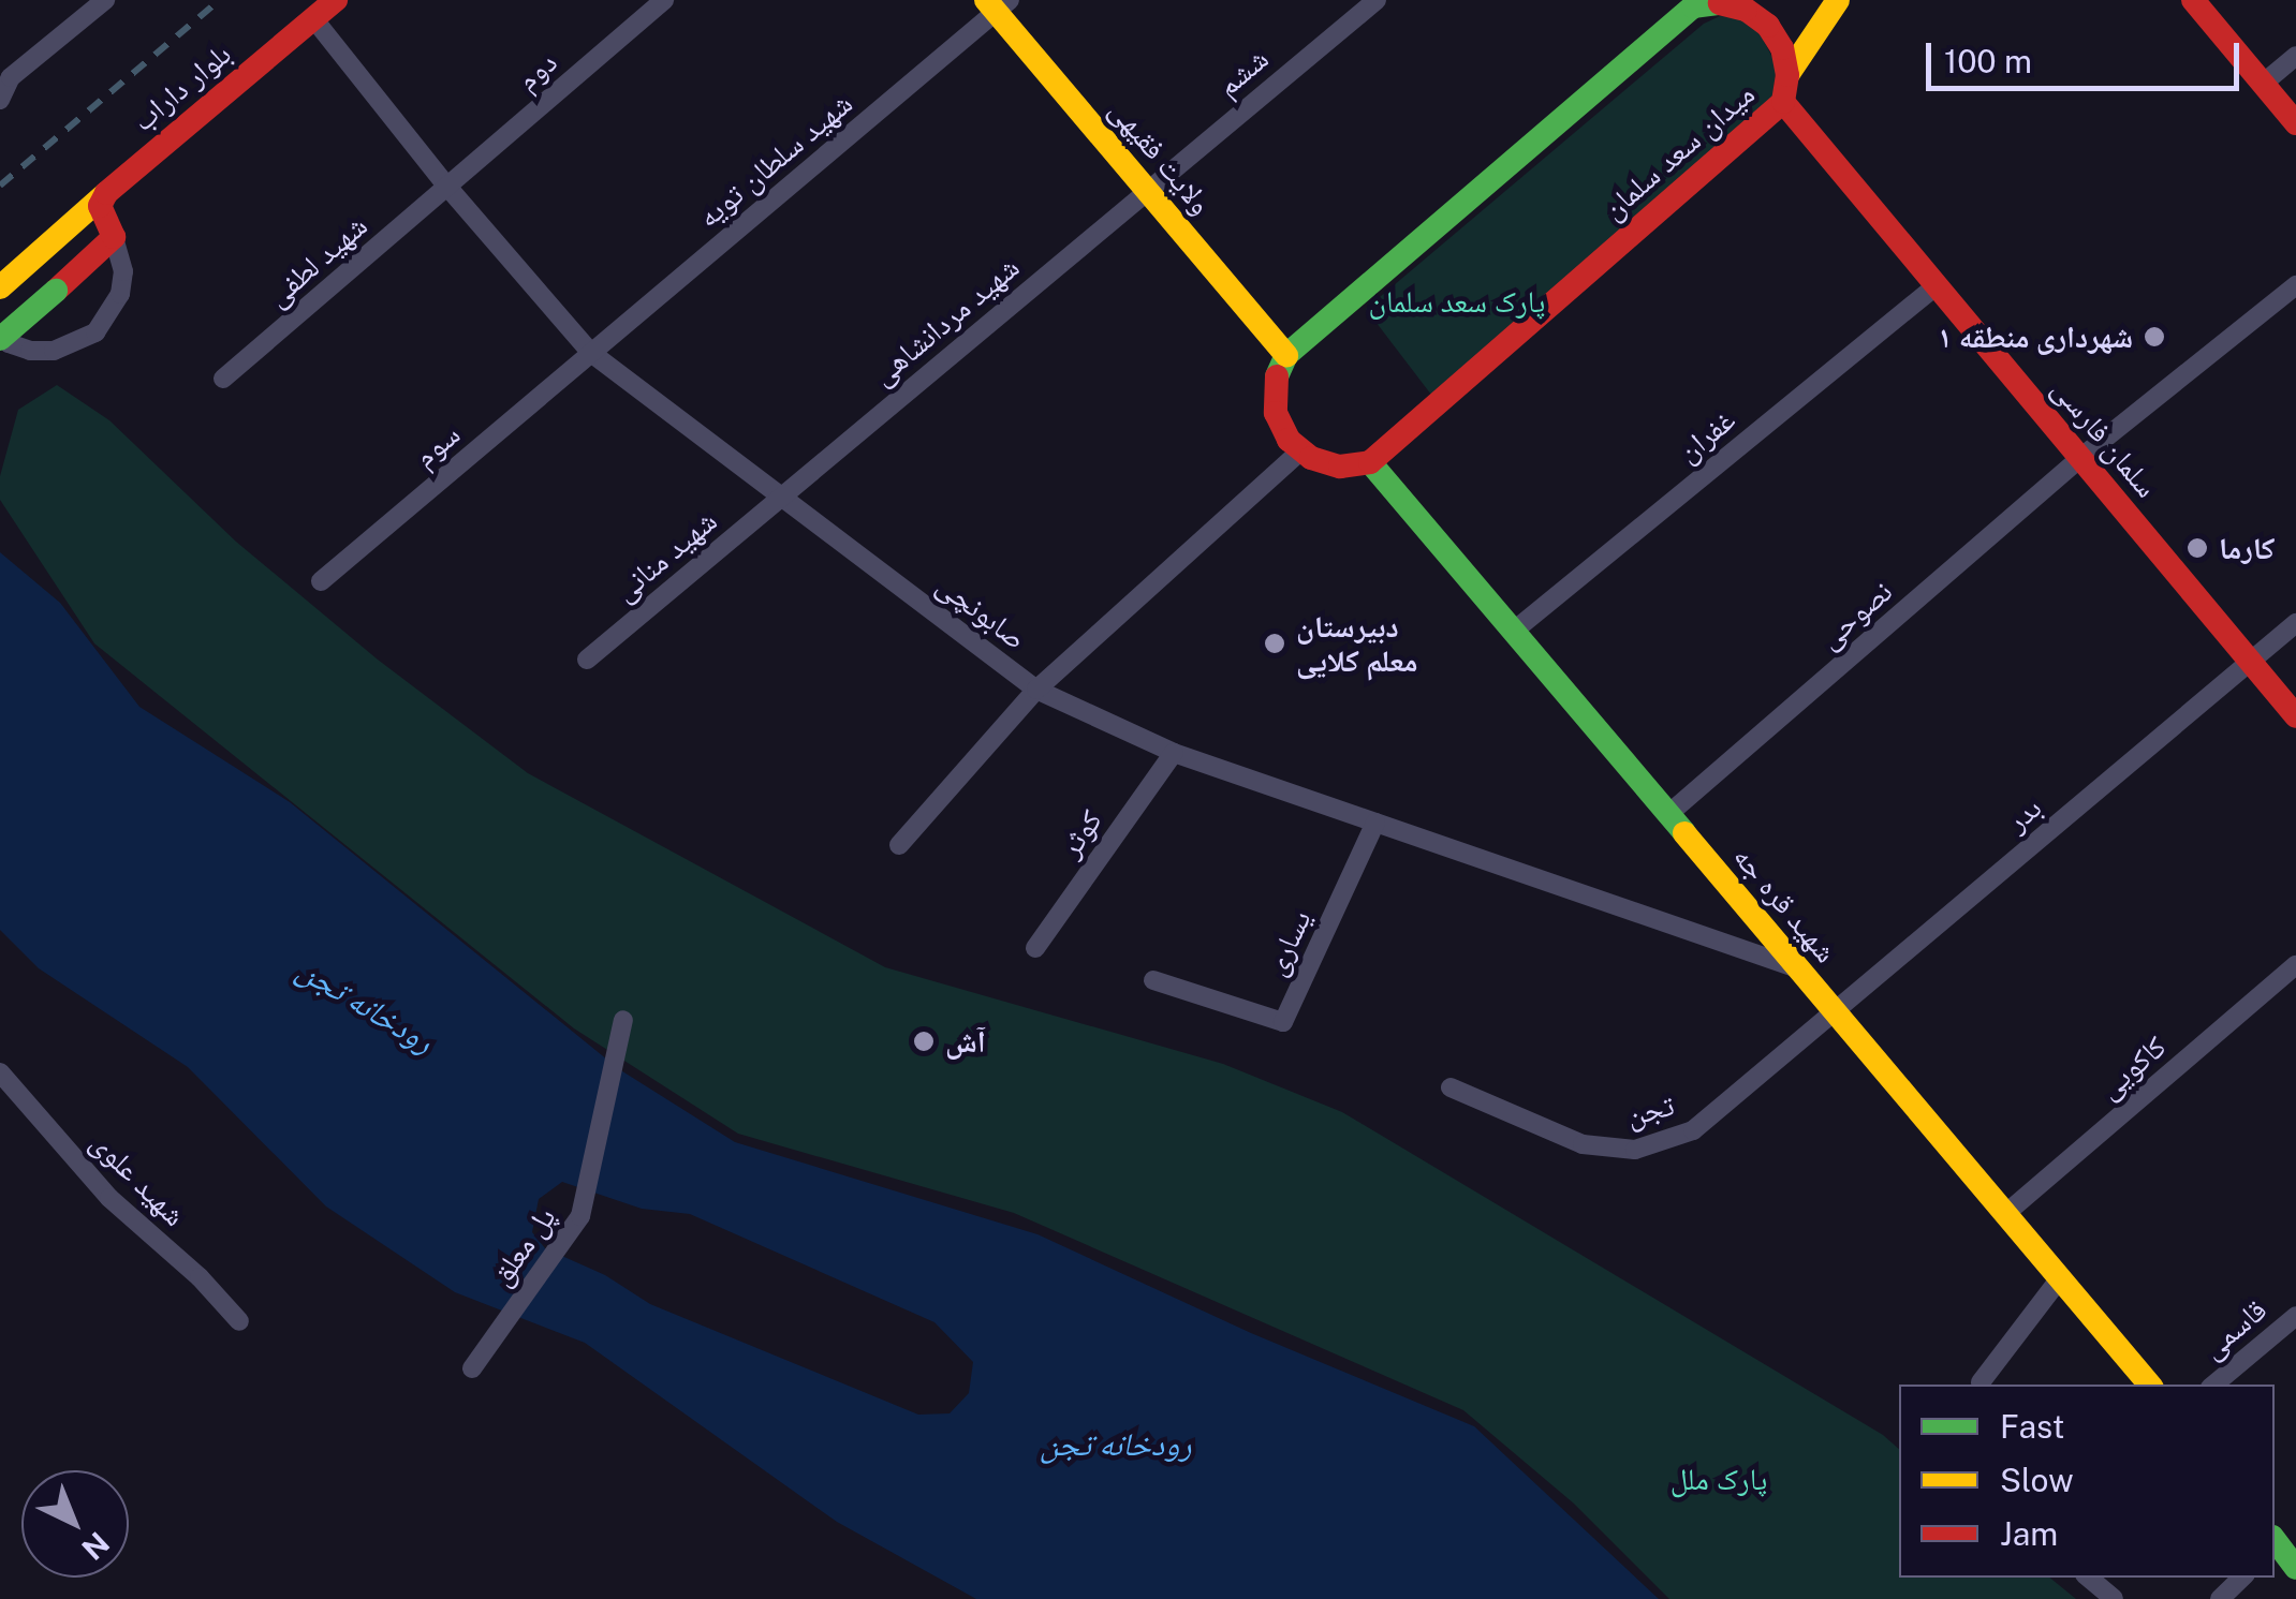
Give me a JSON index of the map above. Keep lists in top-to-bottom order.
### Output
{
  "streets": {
    "street": [
      "دوم",
      "ششم",
      "بلوار داراب",
      "میدان سعد سلمان",
      "ولایت فقیهی",
      "شهید سلطان تویه",
      "شهید لطفی",
      "شهید مردانشاهی",
      "غفران",
      "سلمان فارسی",
      "سوم",
      "شهید منانی",
      "صابونچی",
      "نصوحی",
      "بدر",
      "کوثر",
      "شهید قره جه",
      "یساری",
      "کاکویی",
      "تجن",
      "شهید علوی",
      "پل معلق",
      "قاسمی"
    ]
  },
  "crossings": [
    ["دوم", "شهید لطفی"],
    ["دوم", "صابونچی"],
    ["ششم", "ولایت فقیهی"],
    ["ششم", "شهید مردانشاهی"],
    ["بلوار داراب", "صابونچی"],
    ["میدان سعد سلمان", "ولایت فقیهی"],
    ["میدان سعد سلمان", "سلمان فارسی"],
    ["میدان سعد سلمان", "شهید قره جه"],
    ["ولایت فقیهی", "شهید سلطان تویه"],
    ["ولایت فقیهی", "شهید مردانشاهی"],
    ["شهید سلطان تویه", "سوم"],
    ["شهید سلطان تویه", "صابونچی"],
    ["شهید لطفی", "صابونچی"],
    ["شهید مردانشاهی", "شهید منانی"],
    ["شهید مردانشاهی", "صابونچی"],
    ["غفران", "سلمان فارسی"],
    ["غفران", "شهید قره جه"],
    ["سلمان فارسی", "نصوحی"],
    ["سلمان فارسی", "بدر"],
    ["سوم", "صابونچی"],
    ["شهید منانی", "صابونچی"],
    ["صابونچی", "کوثر"],
    ["صابونچی", "شهید قره جه"],
    ["صابونچی", "یساری"],
    ["نصوحی", "شهید قره جه"],
    ["بدر", "شهید قره جه"],
    ["بدر", "تجن"],
    ["شهید قره جه", "کاکویی"],
    ["شهید قره جه", "تجن"]
  ],
  "water": ["رودخانه تجن"],
  "parks": ["پارک سعد سلمان", "پارک ملل"],
  "places": [
    "شهرداری منطقه ۱",
    "کارما",
    "دبیرستان معلم کلایی",
    "آش"
  ],
  "legend": ["Fast", "Slow", "Jam"],
  "scale_bar": "100 m",
  "north": "bottom right"
}
